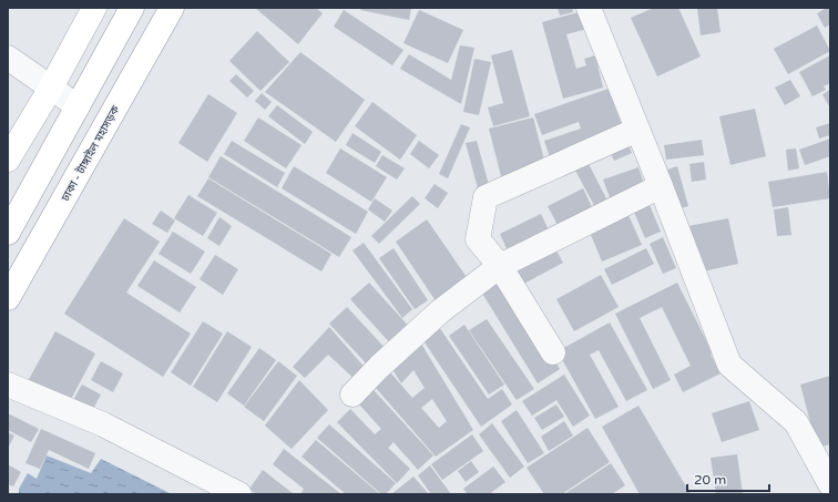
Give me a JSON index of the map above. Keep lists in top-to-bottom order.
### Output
{
  "streets": {
    "main road": ["ঢাকা - টাঙ্গাইল মহাসড়ক"]
  },
  "scale_bar": "20 m"
}
